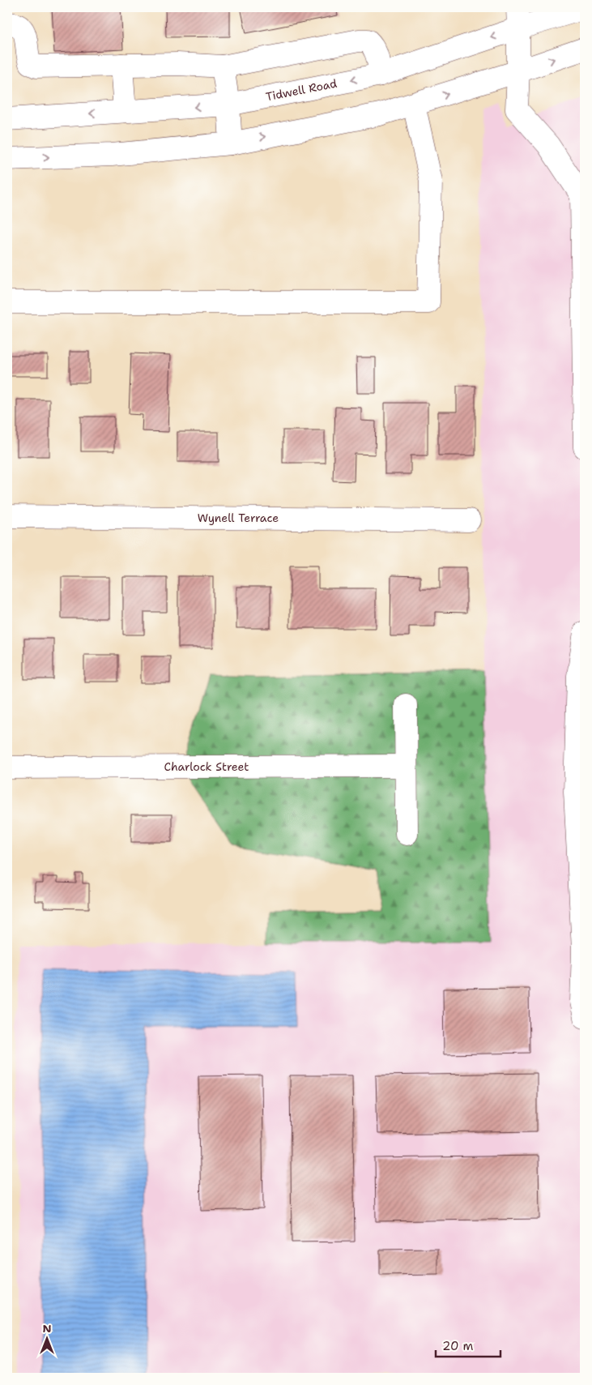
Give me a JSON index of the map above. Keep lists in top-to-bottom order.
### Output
{
  "streets": {
    "main road": ["Tidwell Road", "Wynell Terrace", "Charlock Street"]
  },
  "scale_bar": "20 m",
  "north": "top"
}
